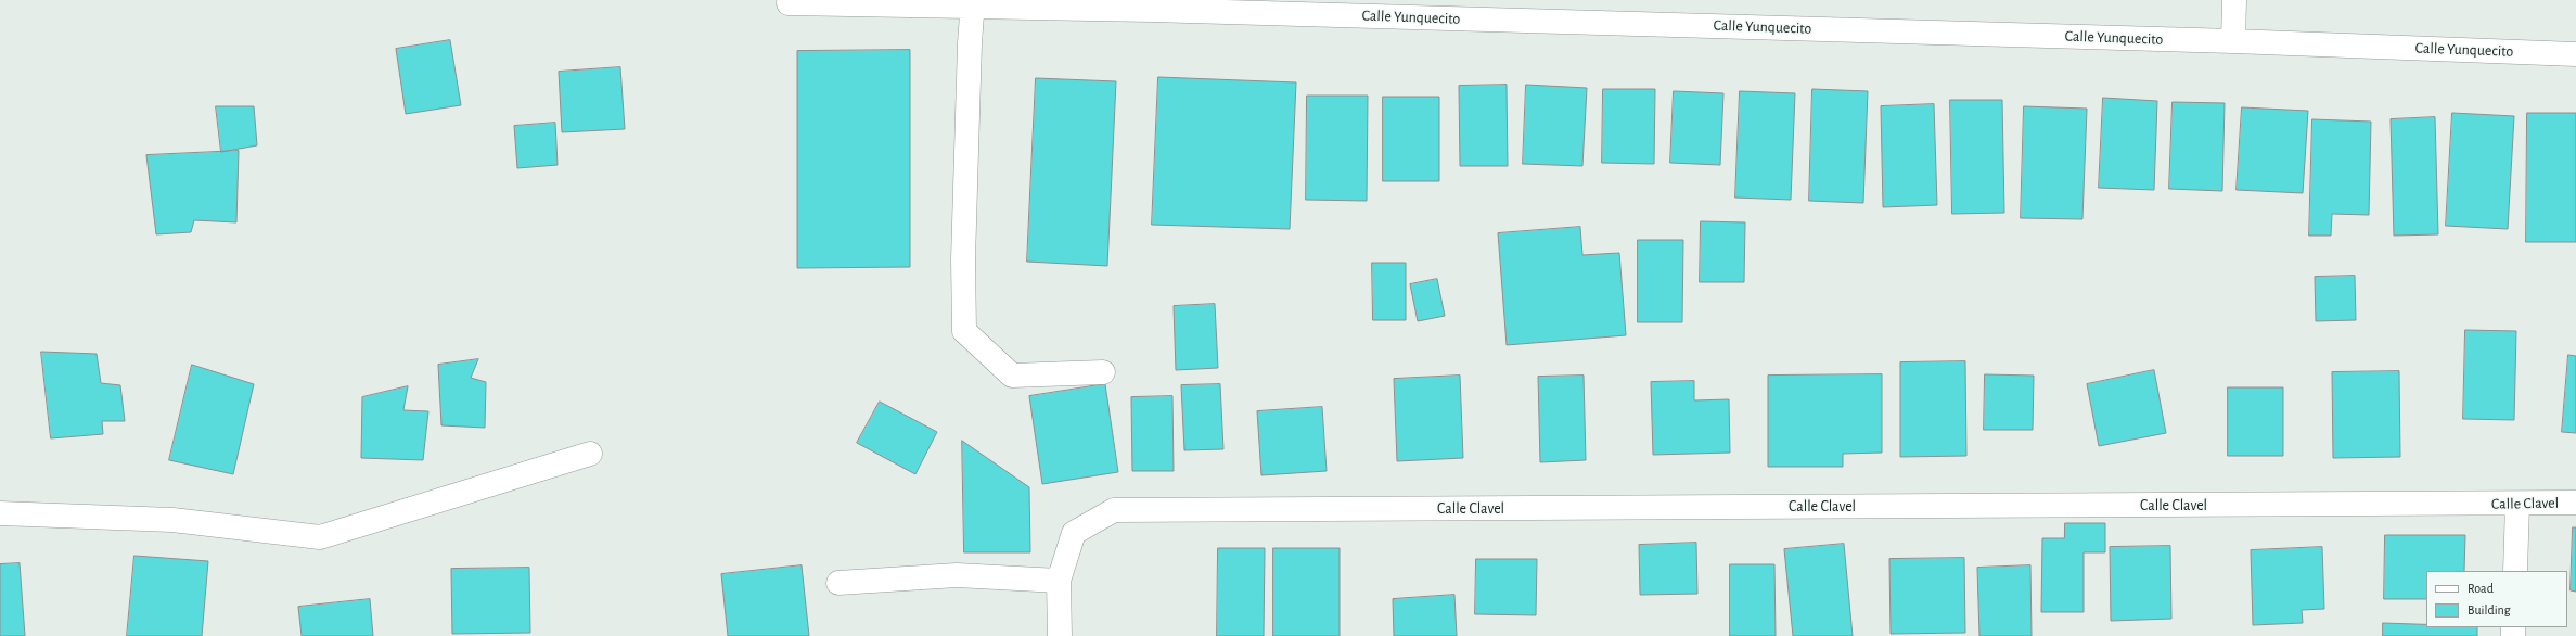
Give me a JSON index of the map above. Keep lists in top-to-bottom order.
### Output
{
  "streets": {
    "street": ["Calle Yunquecito", "Calle Clavel"]
  },
  "legend": ["Road", "Building"]
}
